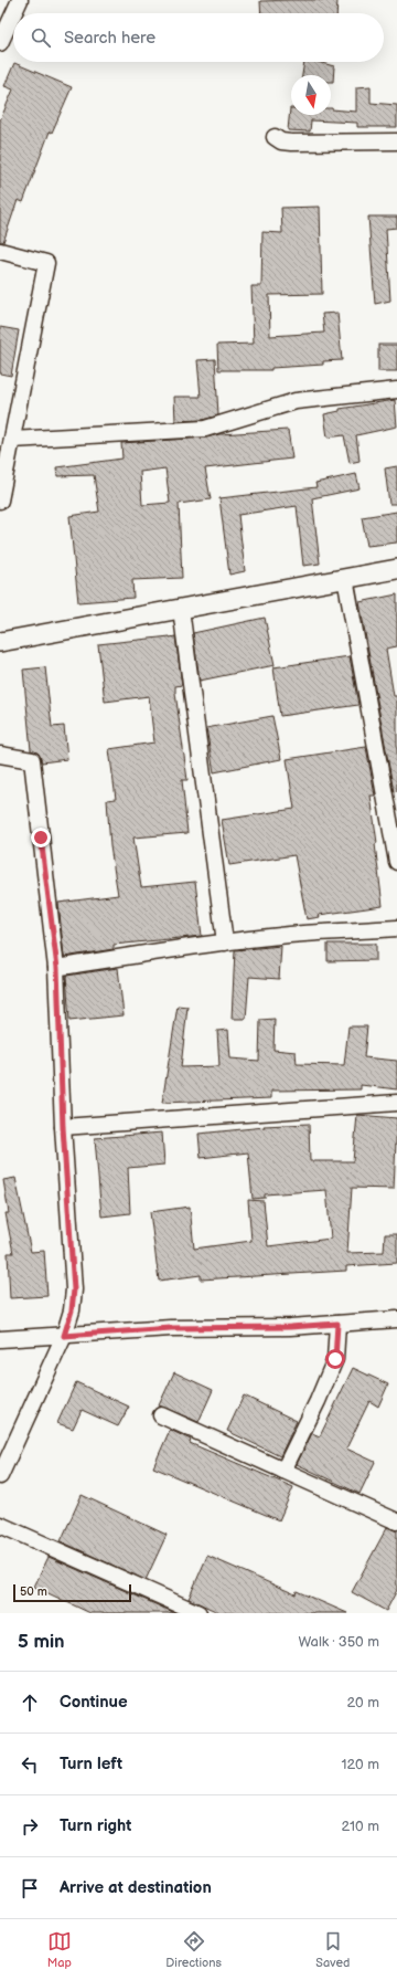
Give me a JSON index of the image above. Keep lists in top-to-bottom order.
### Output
{
  "scale_bar": "50 m",
  "north": "bottom",
  "page": {
    "search": "Search here",
    "scale": "50 m",
    "heading": ["5 min", "Walk · 350 m"],
    "list": [
      ["Continue", "20 m"],
      ["Turn left", "120 m"],
      ["Turn right", "210 m"],
      "Arrive at destination"
    ],
    "nav": ["Map", "Directions", "Saved"]
  }
}
